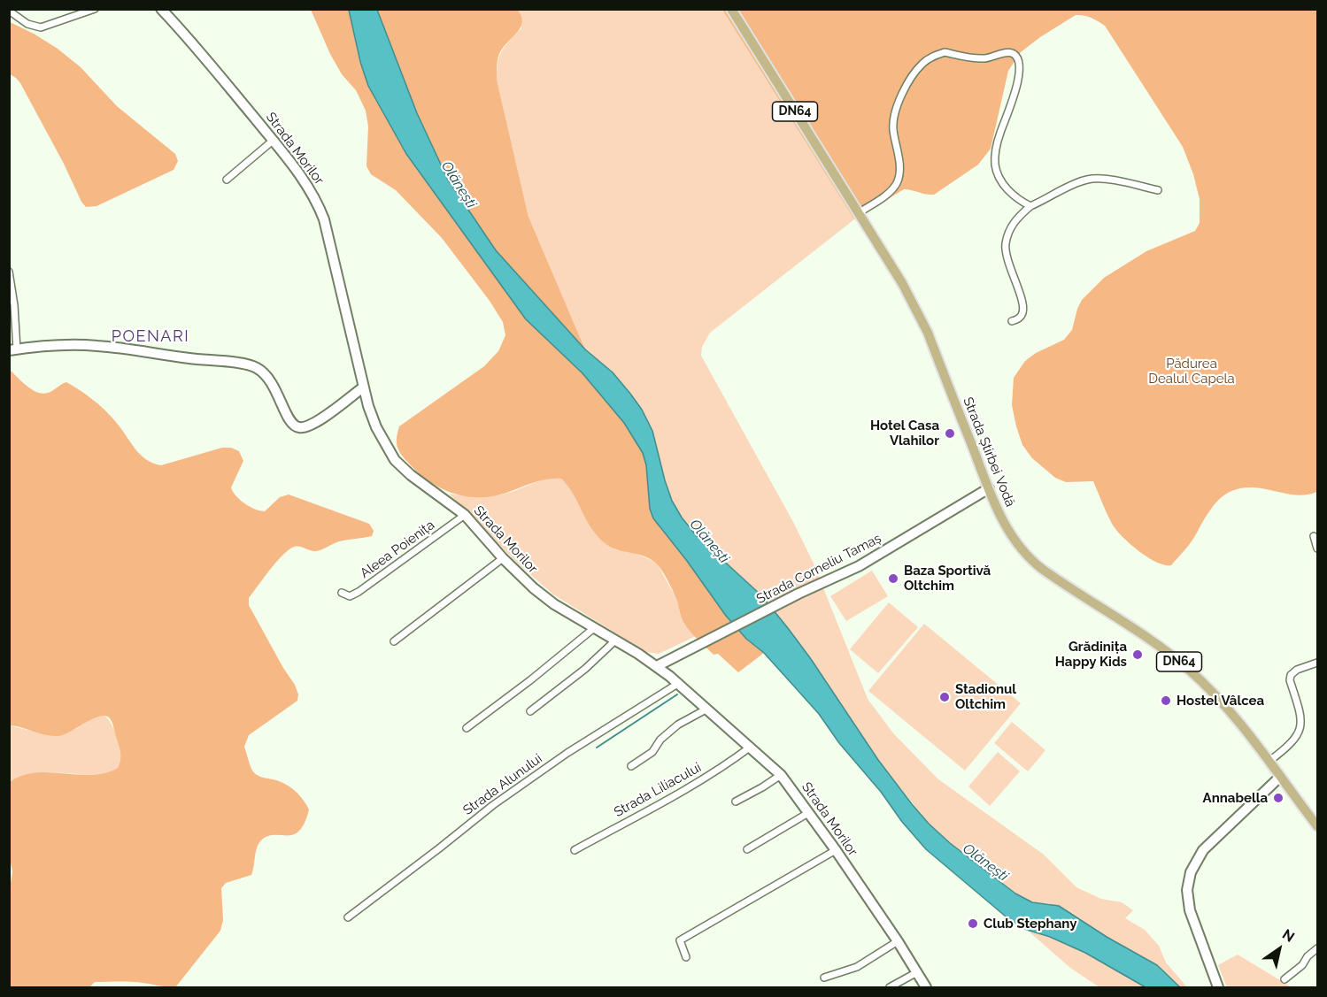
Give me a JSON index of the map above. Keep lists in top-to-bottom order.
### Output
{
  "streets": {
    "main road": ["DN64", "Strada Știrbei Vodă"],
    "street": [
      "Strada Morilor",
      "Aleea Poienița",
      "Strada Corneliu Tamaș",
      "Strada Alunului",
      "Strada Liliacului"
    ]
  },
  "crossings": [
    ["Strada Morilor", "Aleea Poienița"],
    ["Strada Morilor", "Strada Corneliu Tamaș"],
    ["Strada Morilor", "Strada Alunului"],
    ["Strada Morilor", "Strada Liliacului"],
    ["Strada Știrbei Vodă", "Strada Corneliu Tamaș"]
  ],
  "districts": ["POENARI"],
  "water": ["Olănești"],
  "parks": ["Pădurea Dealul Capela"],
  "places": [
    "Hotel Casa Vlahilor",
    "Baza Sportivă Oltchim",
    "Grădinița Happy Kids",
    "Stadionul Oltchim",
    "Hostel Vâlcea",
    "Annabella",
    "Club Stephany"
  ],
  "north": "top right"
}
